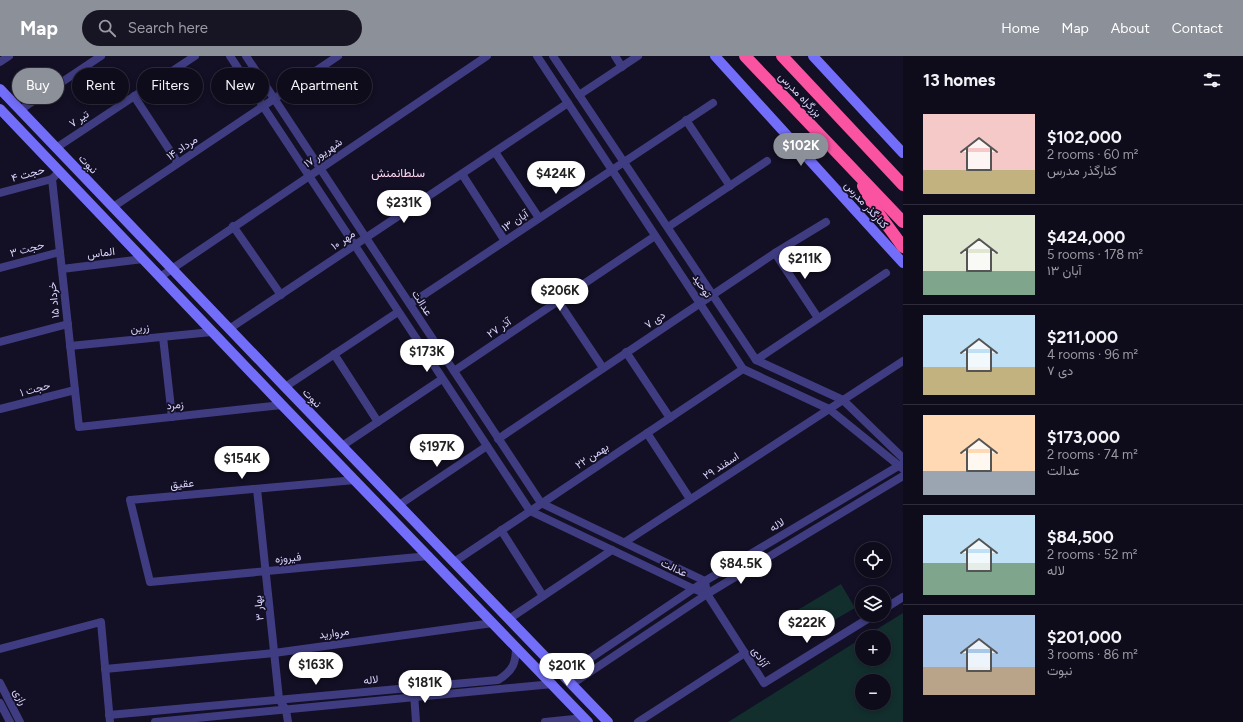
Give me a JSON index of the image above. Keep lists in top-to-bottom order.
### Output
{
  "streets": {
    "highway": ["بزرگراه مدرس"],
    "street": [
      "۷ تیر",
      "۱۴ مرداد",
      "۱۷ شهریور",
      "نبوت",
      "حجت ۴",
      "کنارگذر مدرس",
      "۱۳ آبان",
      "۱۰ مهر",
      "حجت ۳",
      "الماس",
      "توحید",
      "۱۵ خرداد",
      "عدالت",
      "۷ دی",
      "زرین",
      "۲۷ آذر",
      "حجت ۱",
      "زمرد",
      "۲۲ بهمن",
      "۲۹ اسفند",
      "عقیق",
      "لاله",
      "فیروزه",
      "بهار ۳",
      "مروارید",
      "آزادی",
      "رازی"
    ]
  },
  "crossings": [
    ["۷ تیر", "نبوت"],
    ["۱۴ مرداد", "نبوت"],
    ["۱۴ مرداد", "عدالت"],
    ["۱۷ شهریور", "نبوت"],
    ["۱۷ شهریور", "عدالت"],
    ["نبوت", "۱۰ مهر"],
    ["نبوت", "۲۲ بهمن"],
    ["نبوت", "لاله"],
    ["حجت ۴", "۱۵ خرداد"],
    ["۱۳ آبان", "توحید"],
    ["۱۳ آبان", "عدالت"],
    ["۱۰ مهر", "توحید"],
    ["۱۰ مهر", "عدالت"],
    ["حجت ۳", "۱۵ خرداد"],
    ["الماس", "۱۵ خرداد"],
    ["توحید", "۷ دی"],
    ["توحید", "۲۷ آذر"],
    ["توحید", "۲۲ بهمن"],
    ["۱۵ خرداد", "زرین"],
    ["۱۵ خرداد", "حجت ۱"],
    ["۱۵ خرداد", "زمرد"],
    ["عدالت", "۷ دی"],
    ["عدالت", "۲۷ آذر"],
    ["عدالت", "۲۲ بهمن"],
    ["عدالت", "۲۹ اسفند"],
    ["عدالت", "لاله"],
    ["عدالت", "آزادی"],
    ["عقیق", "فیروزه"],
    ["عقیق", "بهار ۳"],
    ["لاله", "بهار ۳"],
    ["لاله", "آزادی"],
    ["فیروزه", "بهار ۳"],
    ["بهار ۳", "مروارید"]
  ],
  "districts": ["سلطانمنش"],
  "page": {
    "header": "Map",
    "search": "Search here",
    "nav": [
      "Home",
      "Map",
      "About",
      "Contact"
    ],
    "heading": "13 homes",
    "chip": [
      "Buy",
      "Rent",
      "Filters",
      "New",
      "Apartment"
    ],
    "list": [
      {
        "name": "$102,000",
        "note": "2 rooms · 60 m² · کنارگذر مدرس"
      },
      {
        "name": "$424,000",
        "note": "5 rooms · 178 m² · ۱۳ آبان"
      },
      {
        "name": "$211,000",
        "note": "4 rooms · 96 m² · ۷ دی"
      },
      {
        "name": "$173,000",
        "note": "2 rooms · 74 m² · عدالت"
      },
      {
        "name": "$84,500",
        "note": "2 rooms · 52 m² · لاله"
      },
      {
        "name": "$201,000",
        "note": "3 rooms · 86 m² · نبوت"
      }
    ],
    "price": [
      "$102K",
      "$424K",
      "$231K",
      "$211K",
      "$206K",
      "$173K",
      "$197K",
      "$154K",
      "$84.5K",
      "$222K",
      "$163K",
      "$201K",
      "$181K"
    ],
    "map_buttons": ["+", "−"]
  }
}
